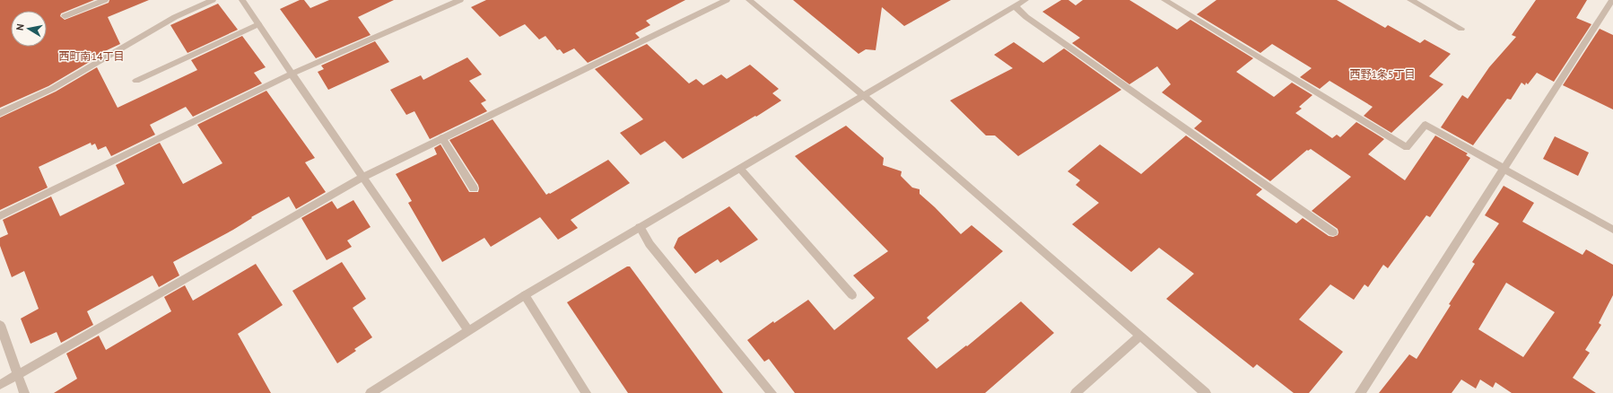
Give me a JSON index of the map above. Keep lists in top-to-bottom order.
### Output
{
  "districts": ["西町南14丁目", "西野1条5丁目"],
  "north": "left"
}
